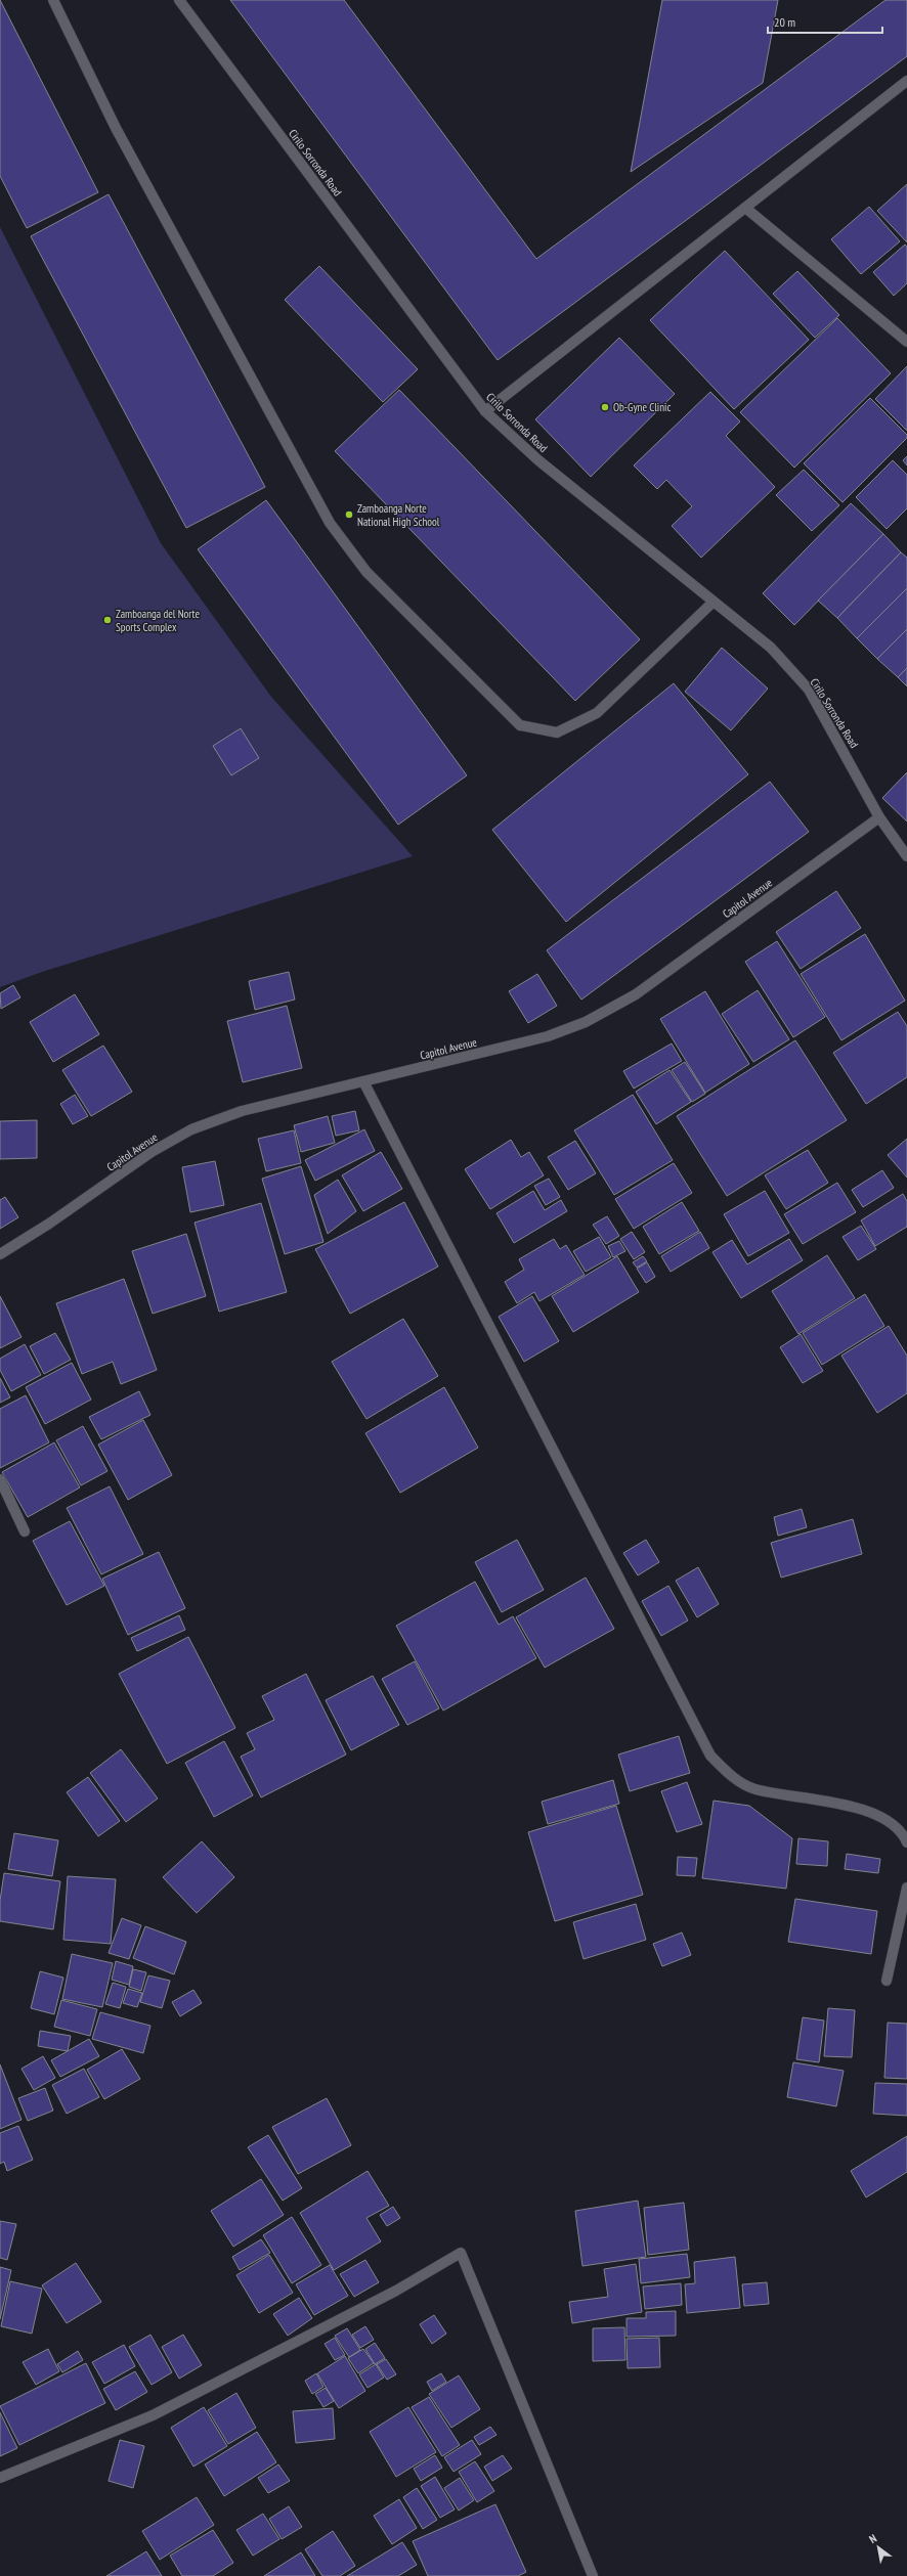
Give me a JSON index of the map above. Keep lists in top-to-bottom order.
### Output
{
  "streets": {
    "street": ["Cirilo Sorronda Road", "Capitol Avenue"]
  },
  "crossings": [
    ["Cirilo Sorronda Road", "Capitol Avenue"]
  ],
  "places": ["Ob-Gyne Clinic", "Zamboanga Norte National High School", "Zamboanga del Norte Sports Complex"],
  "scale_bar": "20 m",
  "north": "top left"
}
